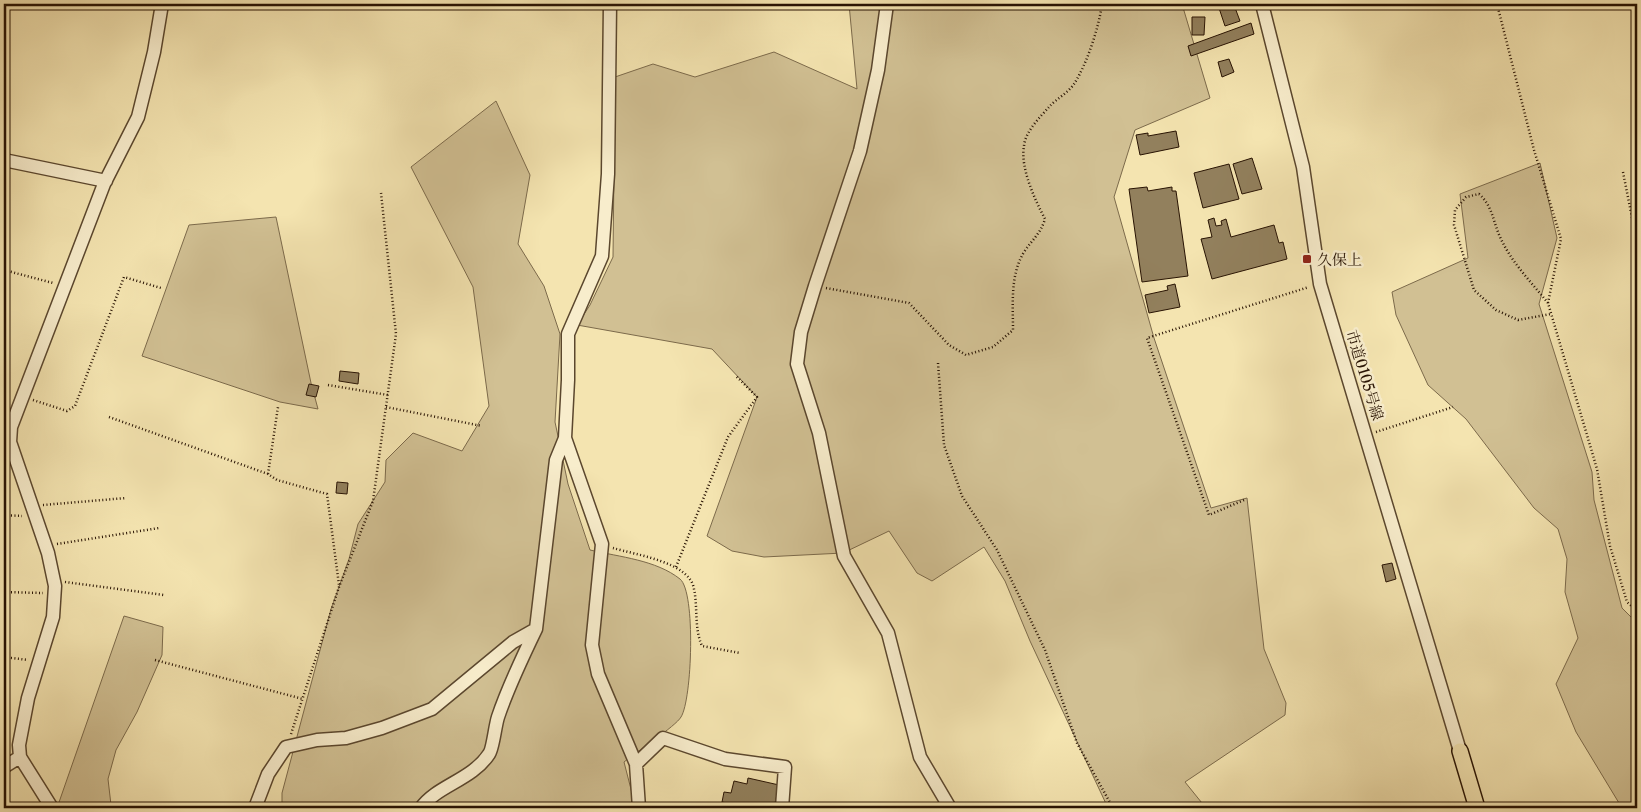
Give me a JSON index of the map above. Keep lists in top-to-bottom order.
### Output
{
  "streets": {
    "street": ["市道0105号線"]
  },
  "places": {
    "transit": ["久保上"]
  }
}
